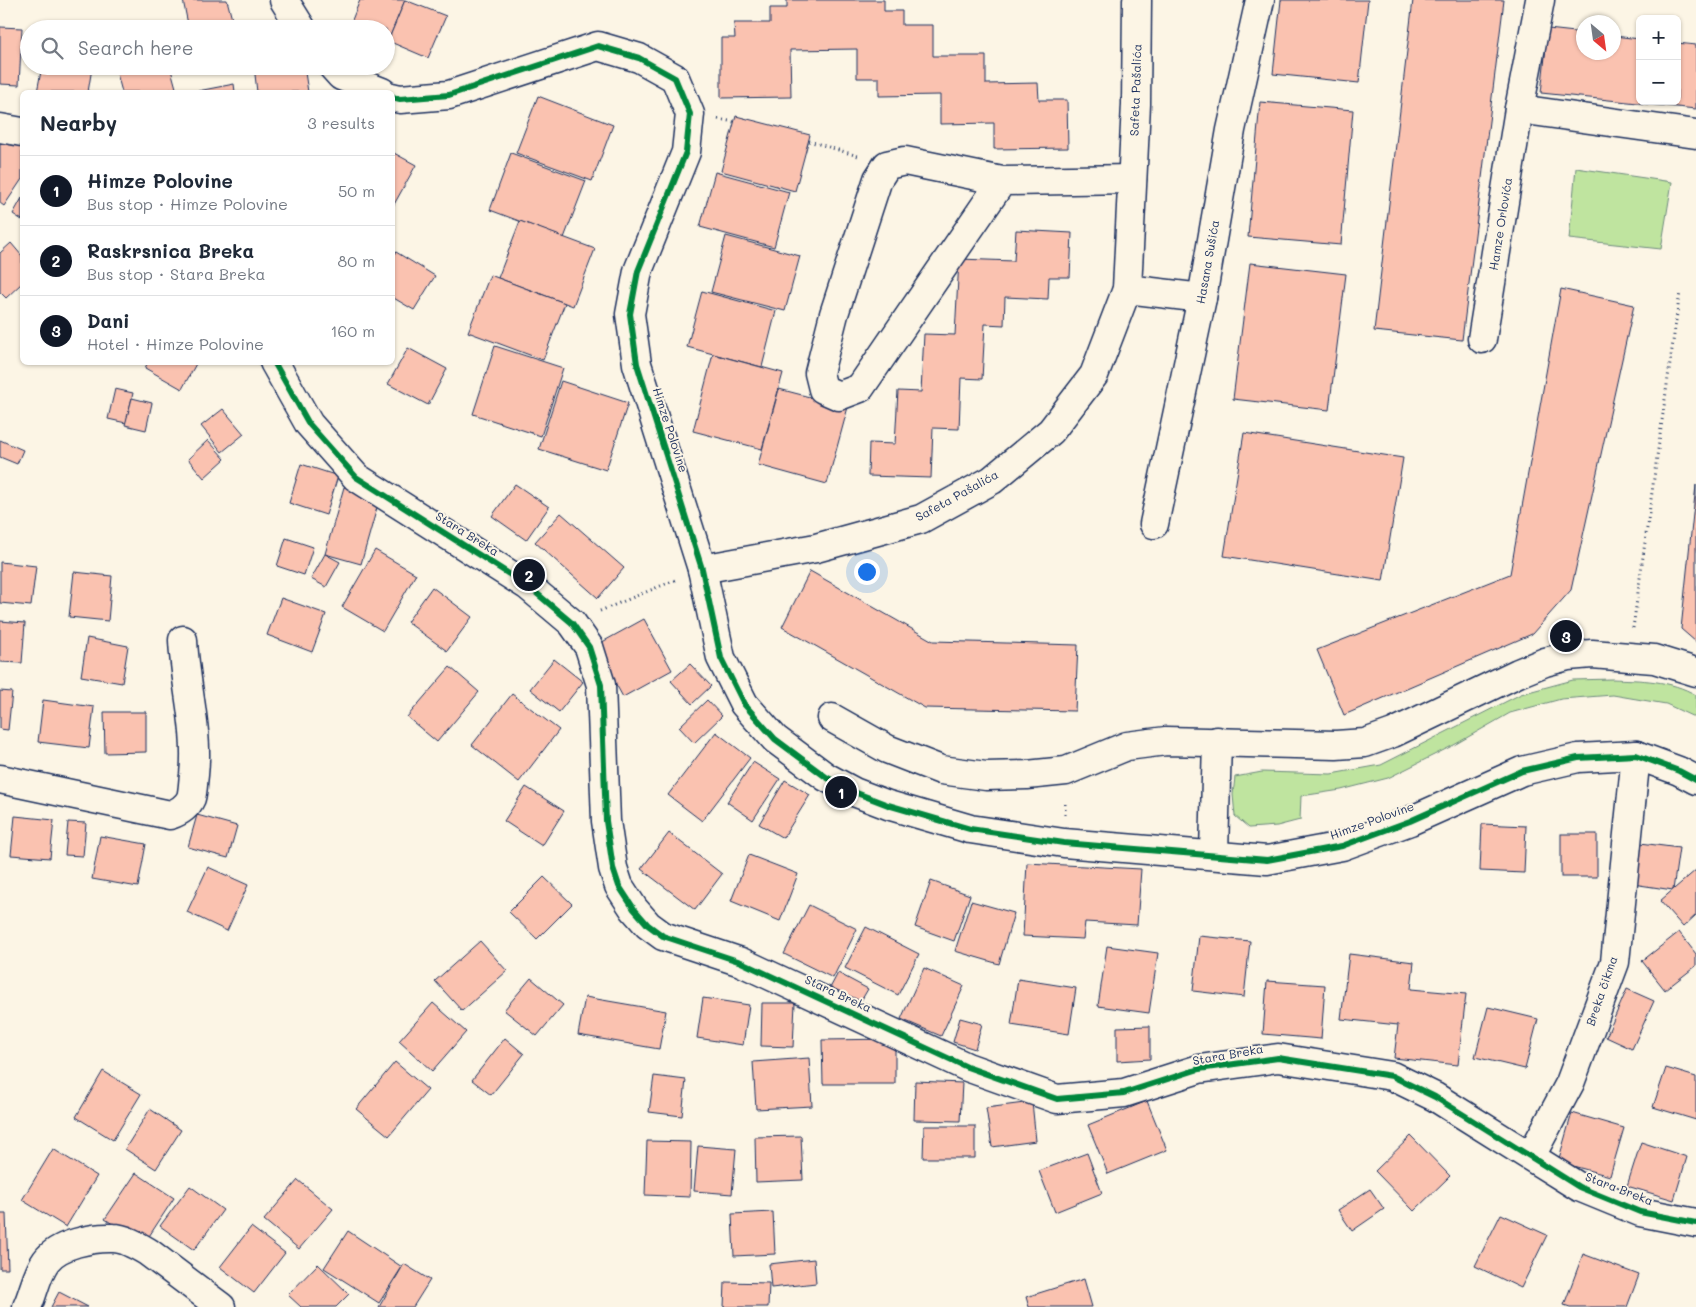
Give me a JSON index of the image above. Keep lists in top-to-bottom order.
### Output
{
  "streets": {
    "street": [
      "Safeta Pašalića",
      "Hamze Orlovića",
      "Hasana Sušića",
      "Himze Polovine",
      "Stara Breka",
      "Breka čikma"
    ]
  },
  "crossings": [
    ["Safeta Pašalića", "Himze Polovine"],
    ["Himze Polovine", "Breka čikma"],
    ["Stara Breka", "Breka čikma"]
  ],
  "north": "bottom right",
  "page": {
    "map_buttons": ["+", "−"],
    "search": "Search here",
    "heading": ["Nearby", "3 results"],
    "list": [
      {
        "mark": "1",
        "name": "Himze Polovine",
        "note": "Bus stop · Himze Polovine",
        "value": "50 m"
      },
      {
        "mark": "2",
        "name": "Raskrsnica Breka",
        "note": "Bus stop · Stara Breka",
        "value": "80 m"
      },
      {
        "mark": "3",
        "name": "Dani",
        "note": "Hotel · Himze Polovine",
        "value": "160 m"
      }
    ],
    "pins": ["2", "3", "1"]
  }
}
